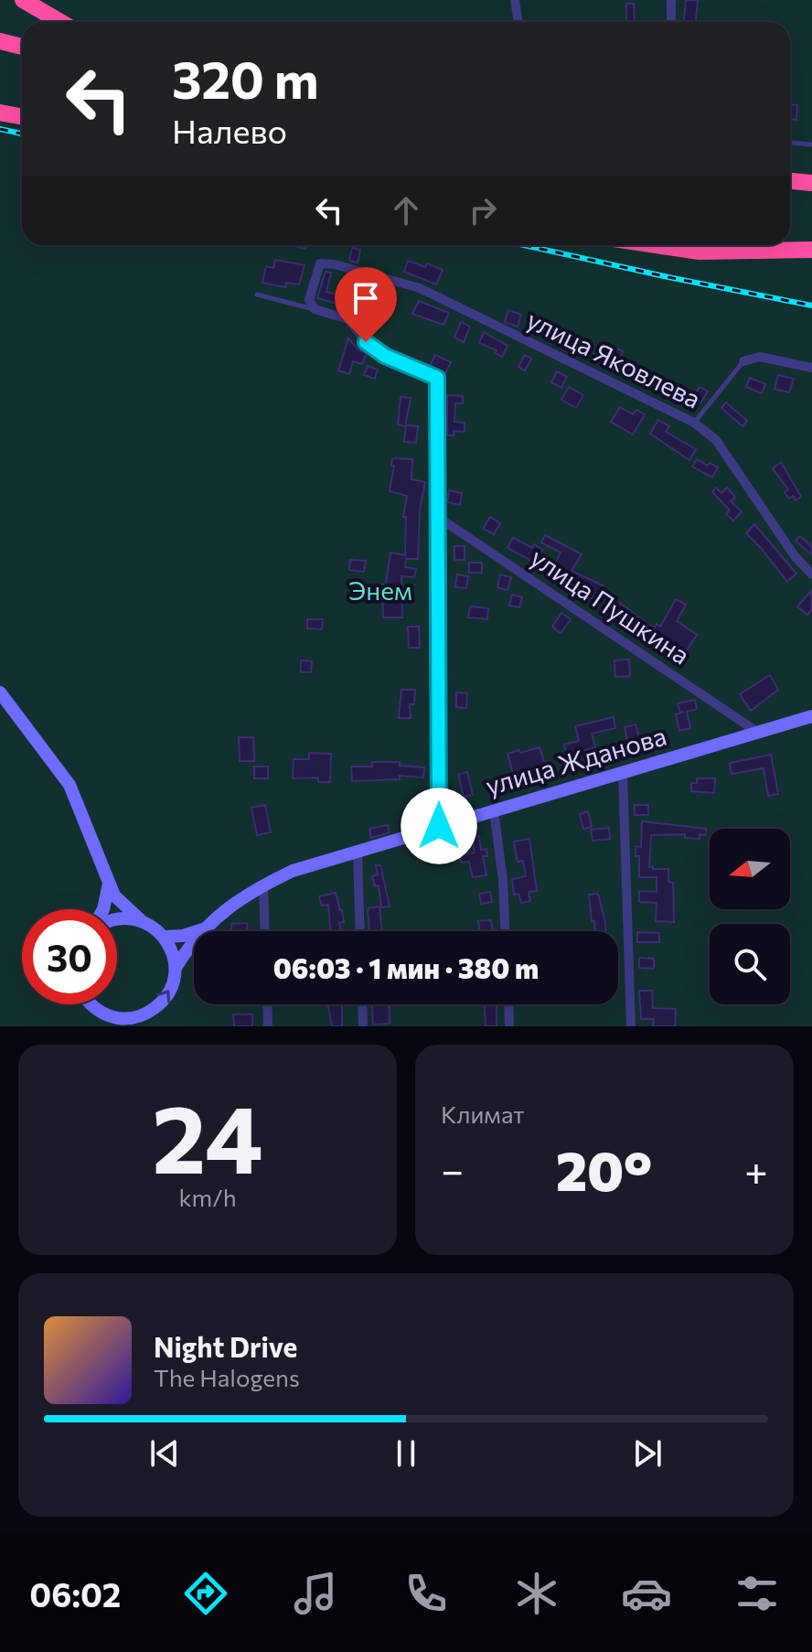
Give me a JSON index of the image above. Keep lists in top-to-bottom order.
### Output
{
  "streets": {
    "street": ["улица Яковлева", "улица Пушкина", "улица Жданова"]
  },
  "crossings": [
    ["улица Пушкина", "улица Жданова"]
  ],
  "parks": ["Энем"],
  "north": "left",
  "page": {
    "turn": ["320 m", "Налево"],
    "limit": "30",
    "trip": "06:03 · 1 мин · 380 m",
    "tile": [
      ["24", "km/h"],
      "Климат"
    ],
    "heat": ["−", "20°", "+"],
    "song": ["Night Drive", "The Halogens"],
    "tabs": "06:02"
  }
}
